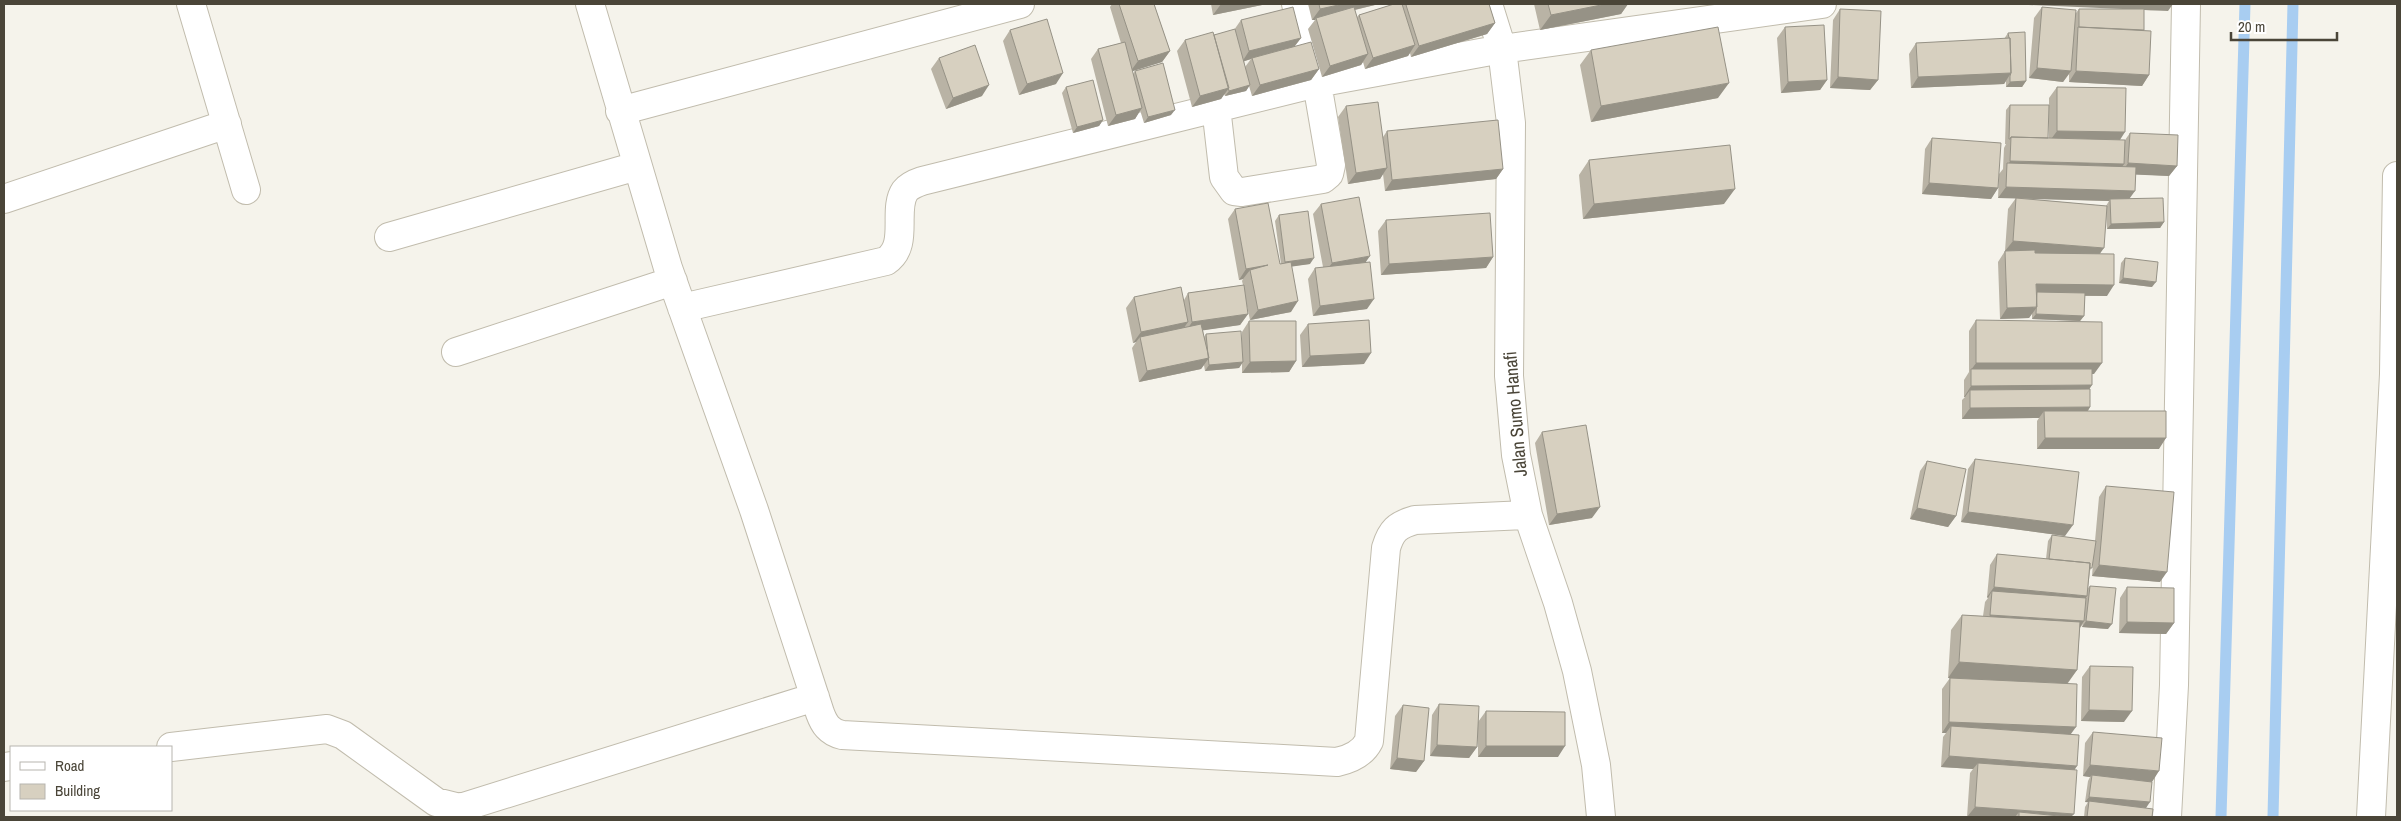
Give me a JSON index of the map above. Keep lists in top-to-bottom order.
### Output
{
  "streets": {
    "street": ["Jalan Sumo Hanafi"]
  },
  "legend": ["Road", "Building"],
  "scale_bar": "20 m"
}
